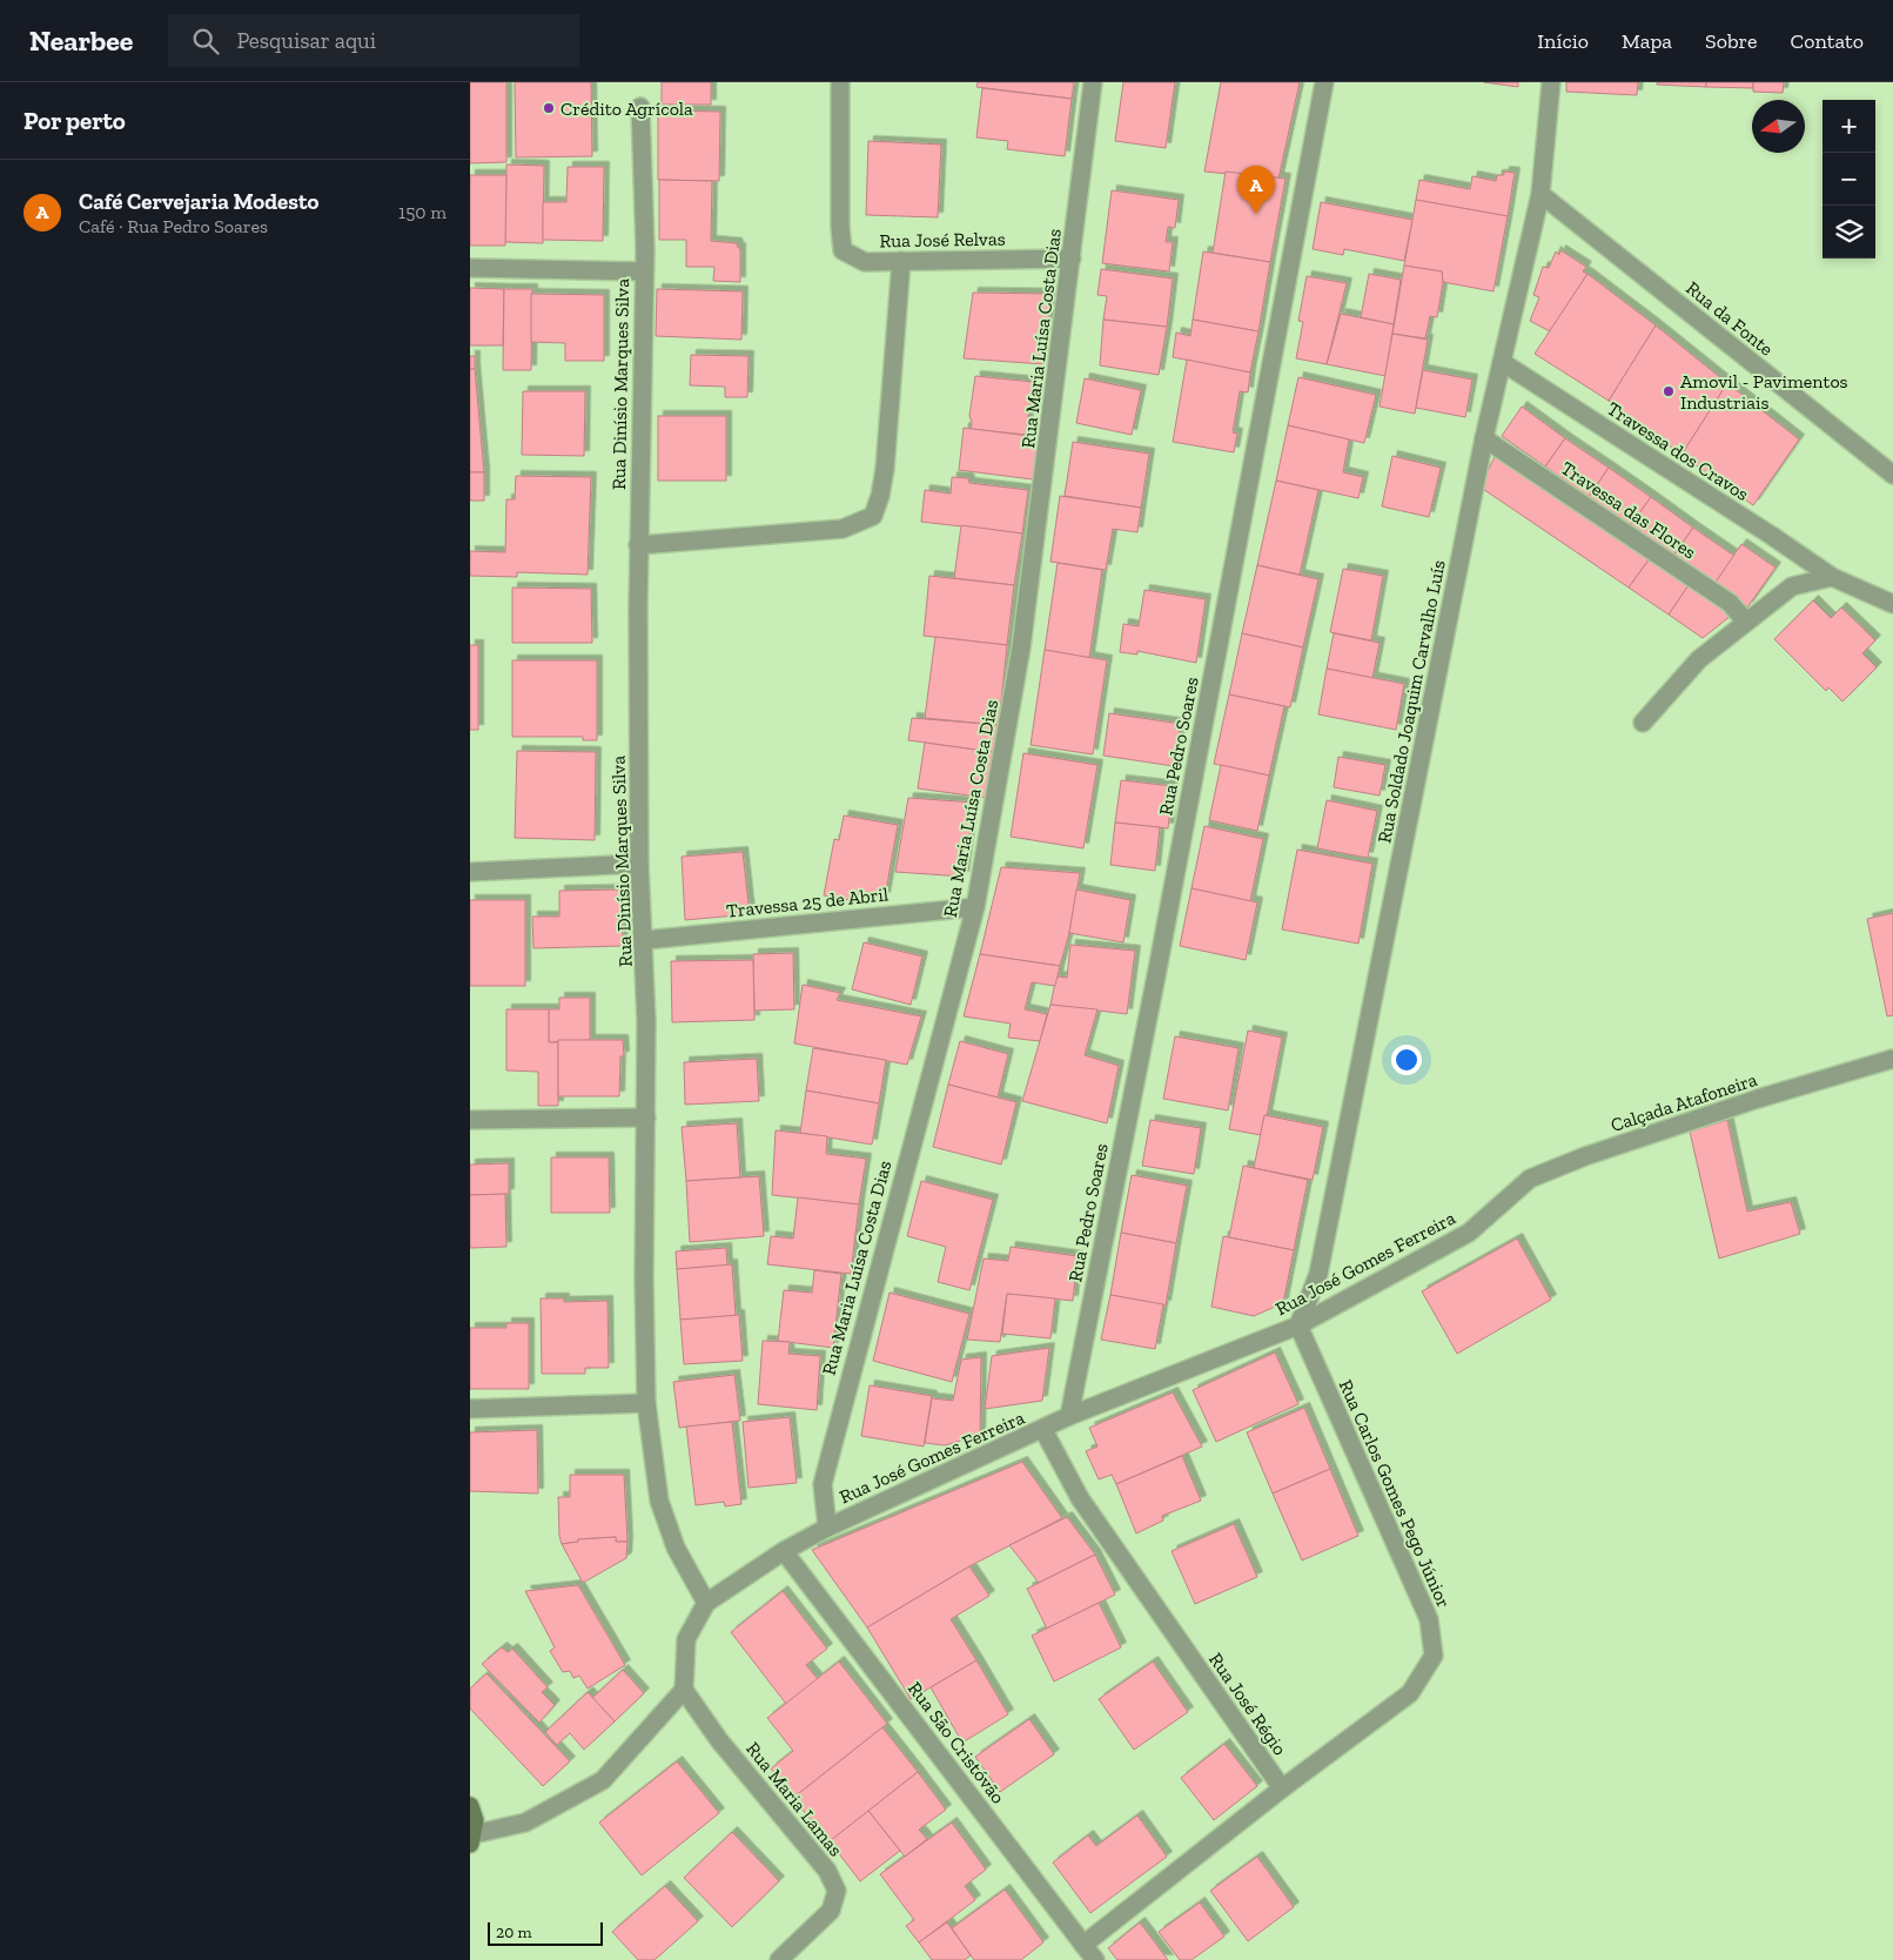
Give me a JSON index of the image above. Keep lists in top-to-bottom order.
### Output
{
  "streets": {
    "street": [
      "Rua José Relvas",
      "Rua da Fonte",
      "Rua Maria Luísa Costa Dias",
      "Rua Dinísio Marques Silva",
      "Travessa dos Cravos",
      "Travessa das Flores",
      "Rua Soldado Joaquim Carvalho Luís",
      "Rua Pedro Soares",
      "Travessa 25 de Abril",
      "Calçada Atafoneira",
      "Rua José Gomes Ferreira",
      "Rua Carlos Gomes Pego Júnior",
      "Rua José Régio",
      "Rua São Cristóvão",
      "Rua Maria Lamas"
    ]
  },
  "crossings": [
    ["Rua José Relvas", "Rua Maria Luísa Costa Dias"],
    ["Rua da Fonte", "Rua Soldado Joaquim Carvalho Luís"],
    ["Rua Maria Luísa Costa Dias", "Travessa 25 de Abril"],
    ["Rua Maria Luísa Costa Dias", "Rua José Gomes Ferreira"],
    ["Rua Dinísio Marques Silva", "Travessa 25 de Abril"],
    ["Rua Dinísio Marques Silva", "Rua José Gomes Ferreira"],
    ["Travessa dos Cravos", "Rua Soldado Joaquim Carvalho Luís"],
    ["Travessa das Flores", "Rua Soldado Joaquim Carvalho Luís"],
    ["Rua Soldado Joaquim Carvalho Luís", "Rua José Gomes Ferreira"],
    ["Rua Soldado Joaquim Carvalho Luís", "Rua Carlos Gomes Pego Júnior"],
    ["Rua Pedro Soares", "Rua José Gomes Ferreira"],
    ["Calçada Atafoneira", "Rua José Gomes Ferreira"],
    ["Rua José Gomes Ferreira", "Rua Carlos Gomes Pego Júnior"],
    ["Rua José Gomes Ferreira", "Rua José Régio"],
    ["Rua José Gomes Ferreira", "Rua São Cristóvão"],
    ["Rua José Gomes Ferreira", "Rua Maria Lamas"],
    ["Rua Carlos Gomes Pego Júnior", "Rua José Régio"]
  ],
  "places": ["Crédito Agrícola", "Amovil - Pavimentos Industriais"],
  "scale_bar": "20 m",
  "north": "left",
  "page": {
    "header": "Nearbee",
    "search": "Pesquisar aqui",
    "nav": [
      "Início",
      "Mapa",
      "Sobre",
      "Contato"
    ],
    "heading": "Por perto",
    "map_buttons": ["+", "−"],
    "list": [
      {
        "mark": "A",
        "name": "Café Cervejaria Modesto",
        "note": "Café · Rua Pedro Soares",
        "value": "150 m"
      }
    ],
    "pins": "A",
    "scale": "20 m"
  }
}
